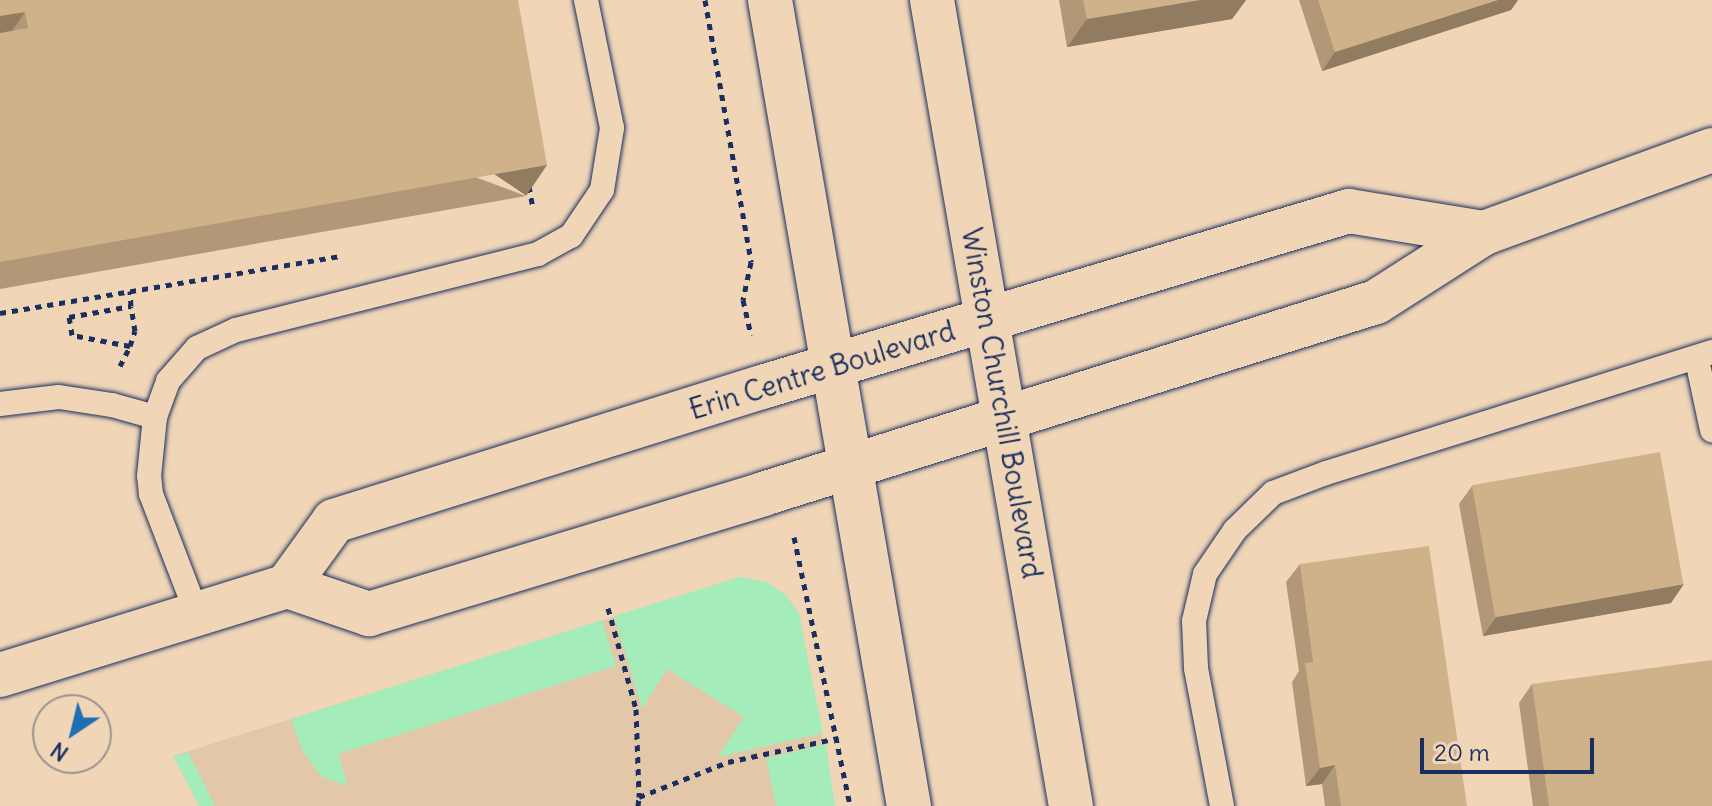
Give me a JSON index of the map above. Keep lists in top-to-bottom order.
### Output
{
  "streets": {
    "street": ["Erin Centre Boulevard", "Winston Churchill Boulevard"]
  },
  "crossings": [
    ["Erin Centre Boulevard", "Winston Churchill Boulevard"]
  ],
  "scale_bar": "20 m",
  "north": "bottom left"
}
